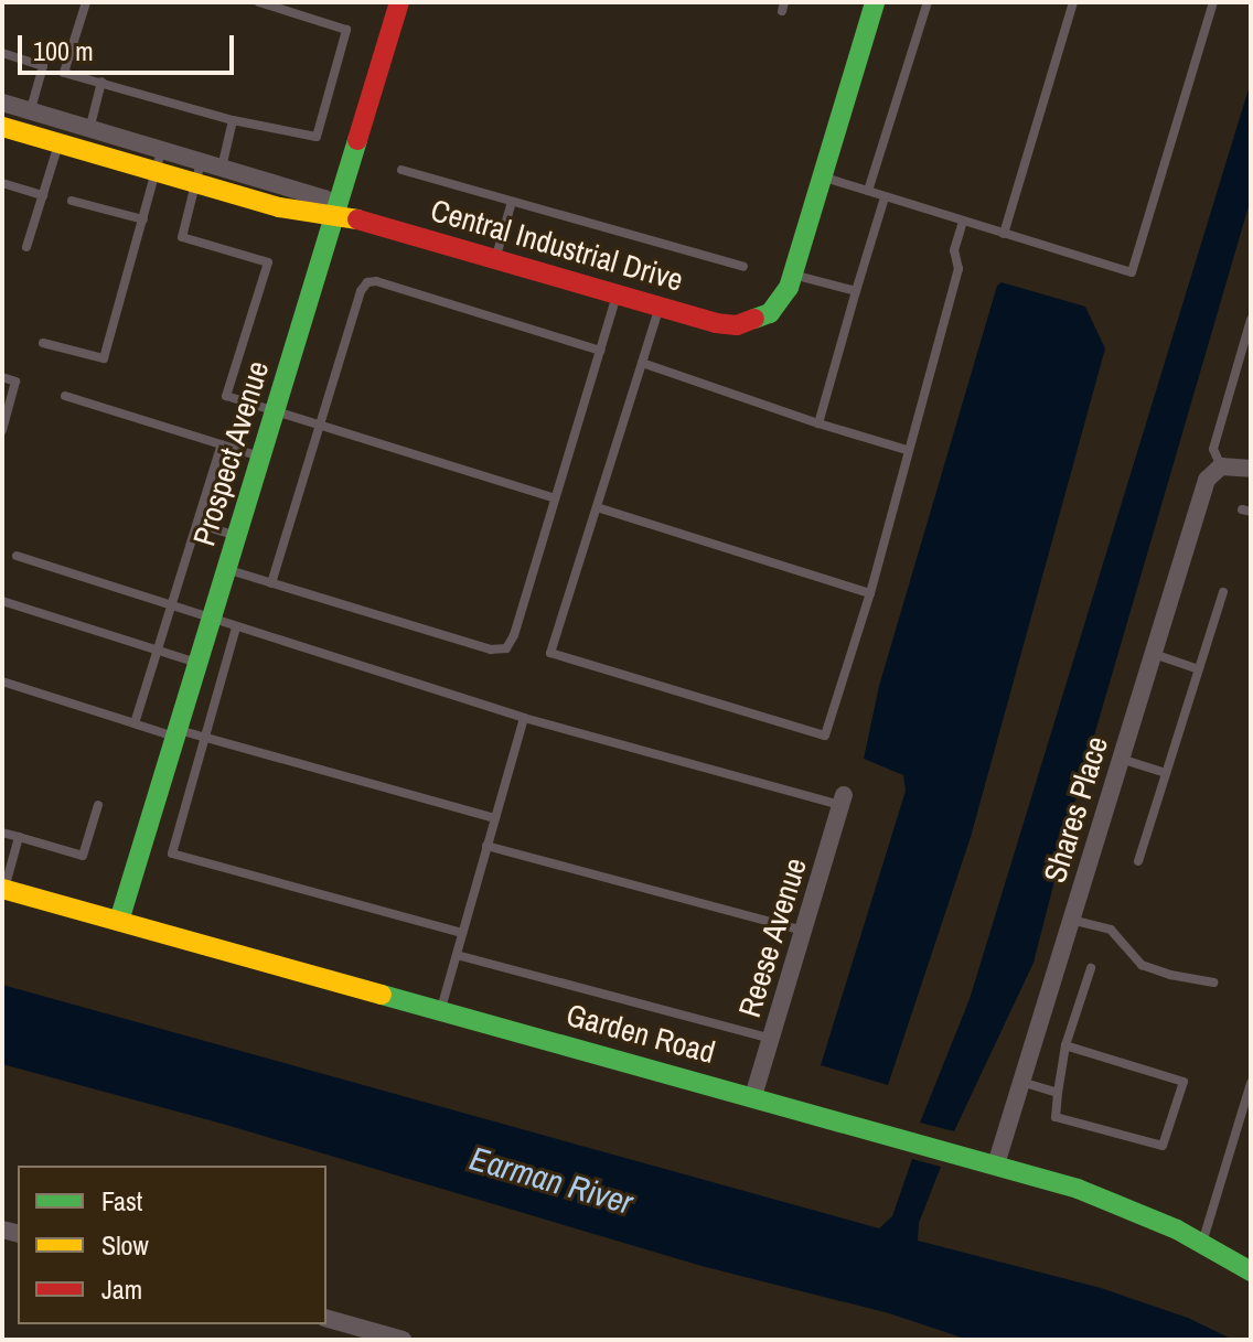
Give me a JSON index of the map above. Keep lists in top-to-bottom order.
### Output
{
  "streets": {
    "street": [
      "Central Industrial Drive",
      "Prospect Avenue",
      "Shares Place",
      "Reese Avenue",
      "Garden Road"
    ]
  },
  "crossings": [
    ["Central Industrial Drive", "Prospect Avenue"],
    ["Prospect Avenue", "Garden Road"],
    ["Shares Place", "Garden Road"],
    ["Reese Avenue", "Garden Road"]
  ],
  "water": ["Earman River"],
  "legend": ["Fast", "Slow", "Jam"],
  "scale_bar": "100 m"
}
